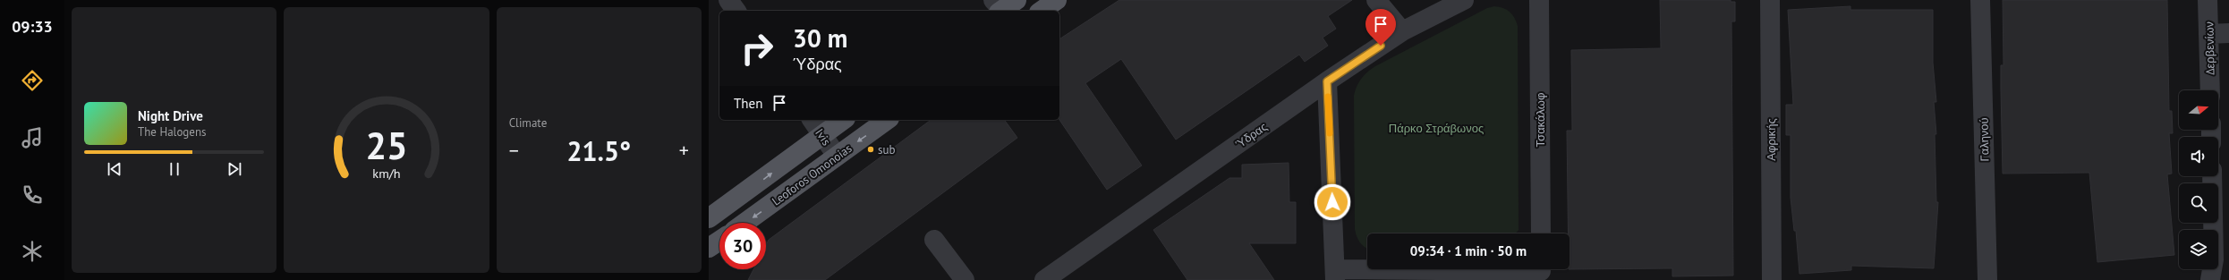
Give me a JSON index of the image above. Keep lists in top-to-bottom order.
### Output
{
  "streets": {
    "main road": ["Leoforos Omonoias"],
    "street": [
      "Δερβενίων",
      "Τσακάλωφ",
      "Ύδρας",
      "Ivis",
      "Αφρικής",
      "Γαληνού"
    ]
  },
  "crossings": [
    ["Ivis", "Leoforos Omonoias"]
  ],
  "parks": ["Πάρκο Στράβωνος"],
  "places": ["sub"],
  "north": "right",
  "page": {
    "tabs": "09:33",
    "tile": "Climate",
    "turn": ["30 m", "Ύδρας"],
    "then": "Then",
    "song": ["Night Drive", "The Halogens"],
    "heat": ["−", "21.5°", "+"],
    "limit": "30",
    "trip": "09:34 · 1 min · 50 m",
    "gauge": ["25", "km/h"]
  }
}
